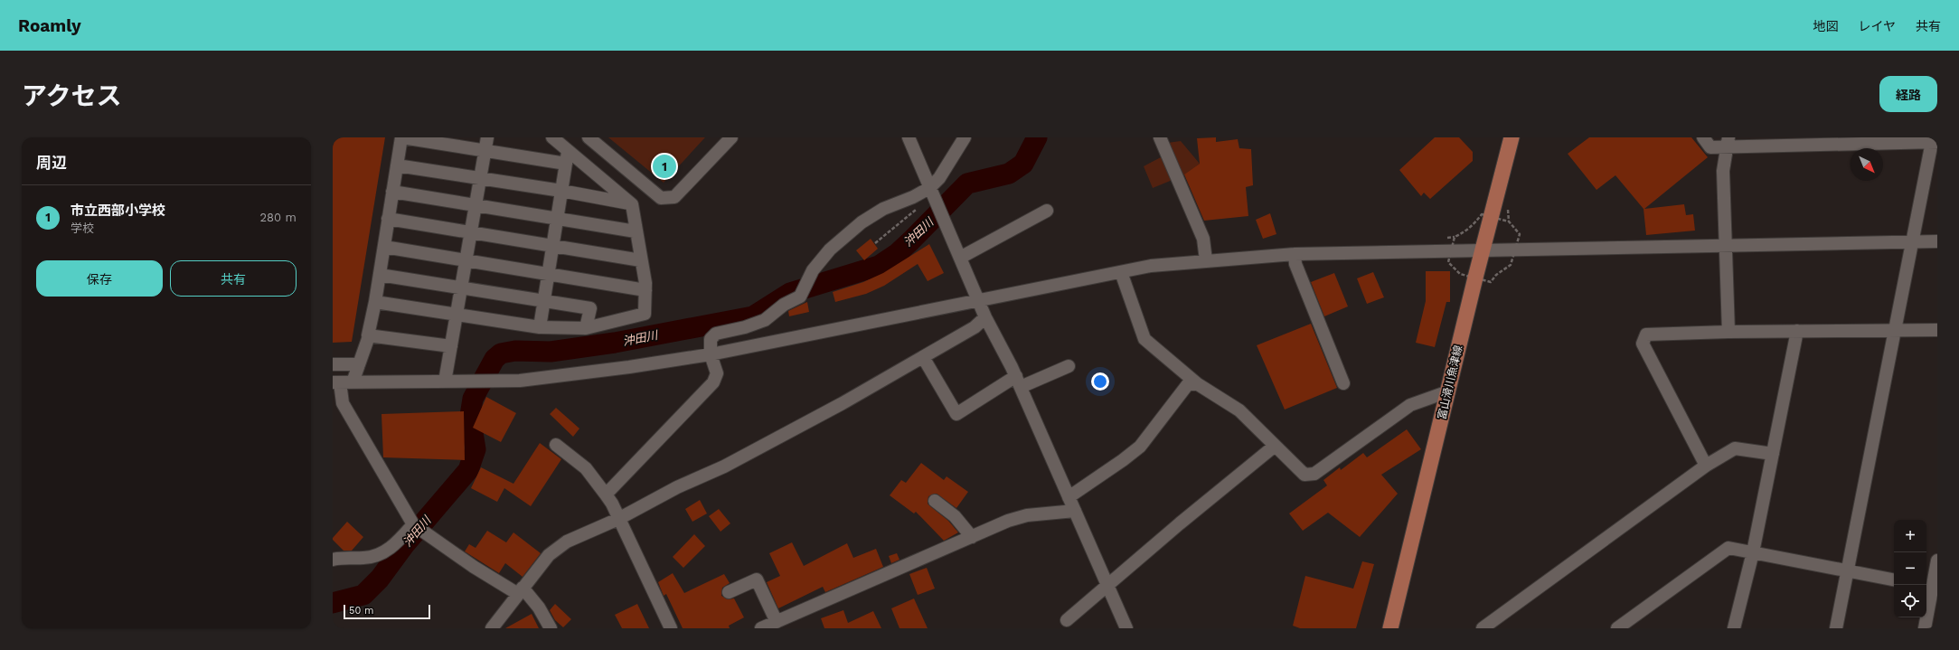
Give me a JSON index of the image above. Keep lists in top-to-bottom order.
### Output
{
  "streets": {
    "main road": ["富山滑川魚津線"]
  },
  "water": ["沖田川"],
  "scale_bar": "50 m",
  "north": "bottom right",
  "page": {
    "header": "Roamly",
    "nav": ["地図", "レイヤ", "共有"],
    "title": "アクセス",
    "buttons": [
      "経路",
      ["保存", "共有"]
    ],
    "heading": "周辺",
    "pins": "1",
    "list": [
      {
        "mark": "1",
        "name": "市立西部小学校",
        "note": "学校",
        "value": "280 m"
      }
    ],
    "map_buttons": ["+", "−"],
    "scale": "50 m"
  }
}
